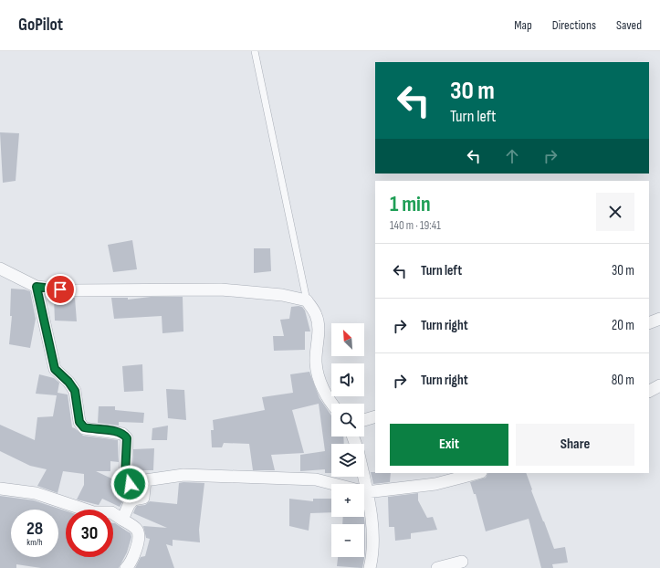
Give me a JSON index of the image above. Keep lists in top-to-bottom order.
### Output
{
  "north": "top left",
  "page": {
    "header": "GoPilot",
    "nav": ["Map", "Directions", "Saved"],
    "turn": ["30 m", "Turn left"],
    "heading": ["1 min", "140 m · 19:41"],
    "list": [
      {
        "name": "Turn left",
        "value": "30 m"
      },
      {
        "name": "Turn right",
        "value": "20 m"
      },
      {
        "name": "Turn right",
        "value": "80 m"
      }
    ],
    "map_buttons": ["+", "−"],
    "buttons": ["Exit", "Share"],
    "speed": "28 km/h",
    "limit": "30"
  }
}
